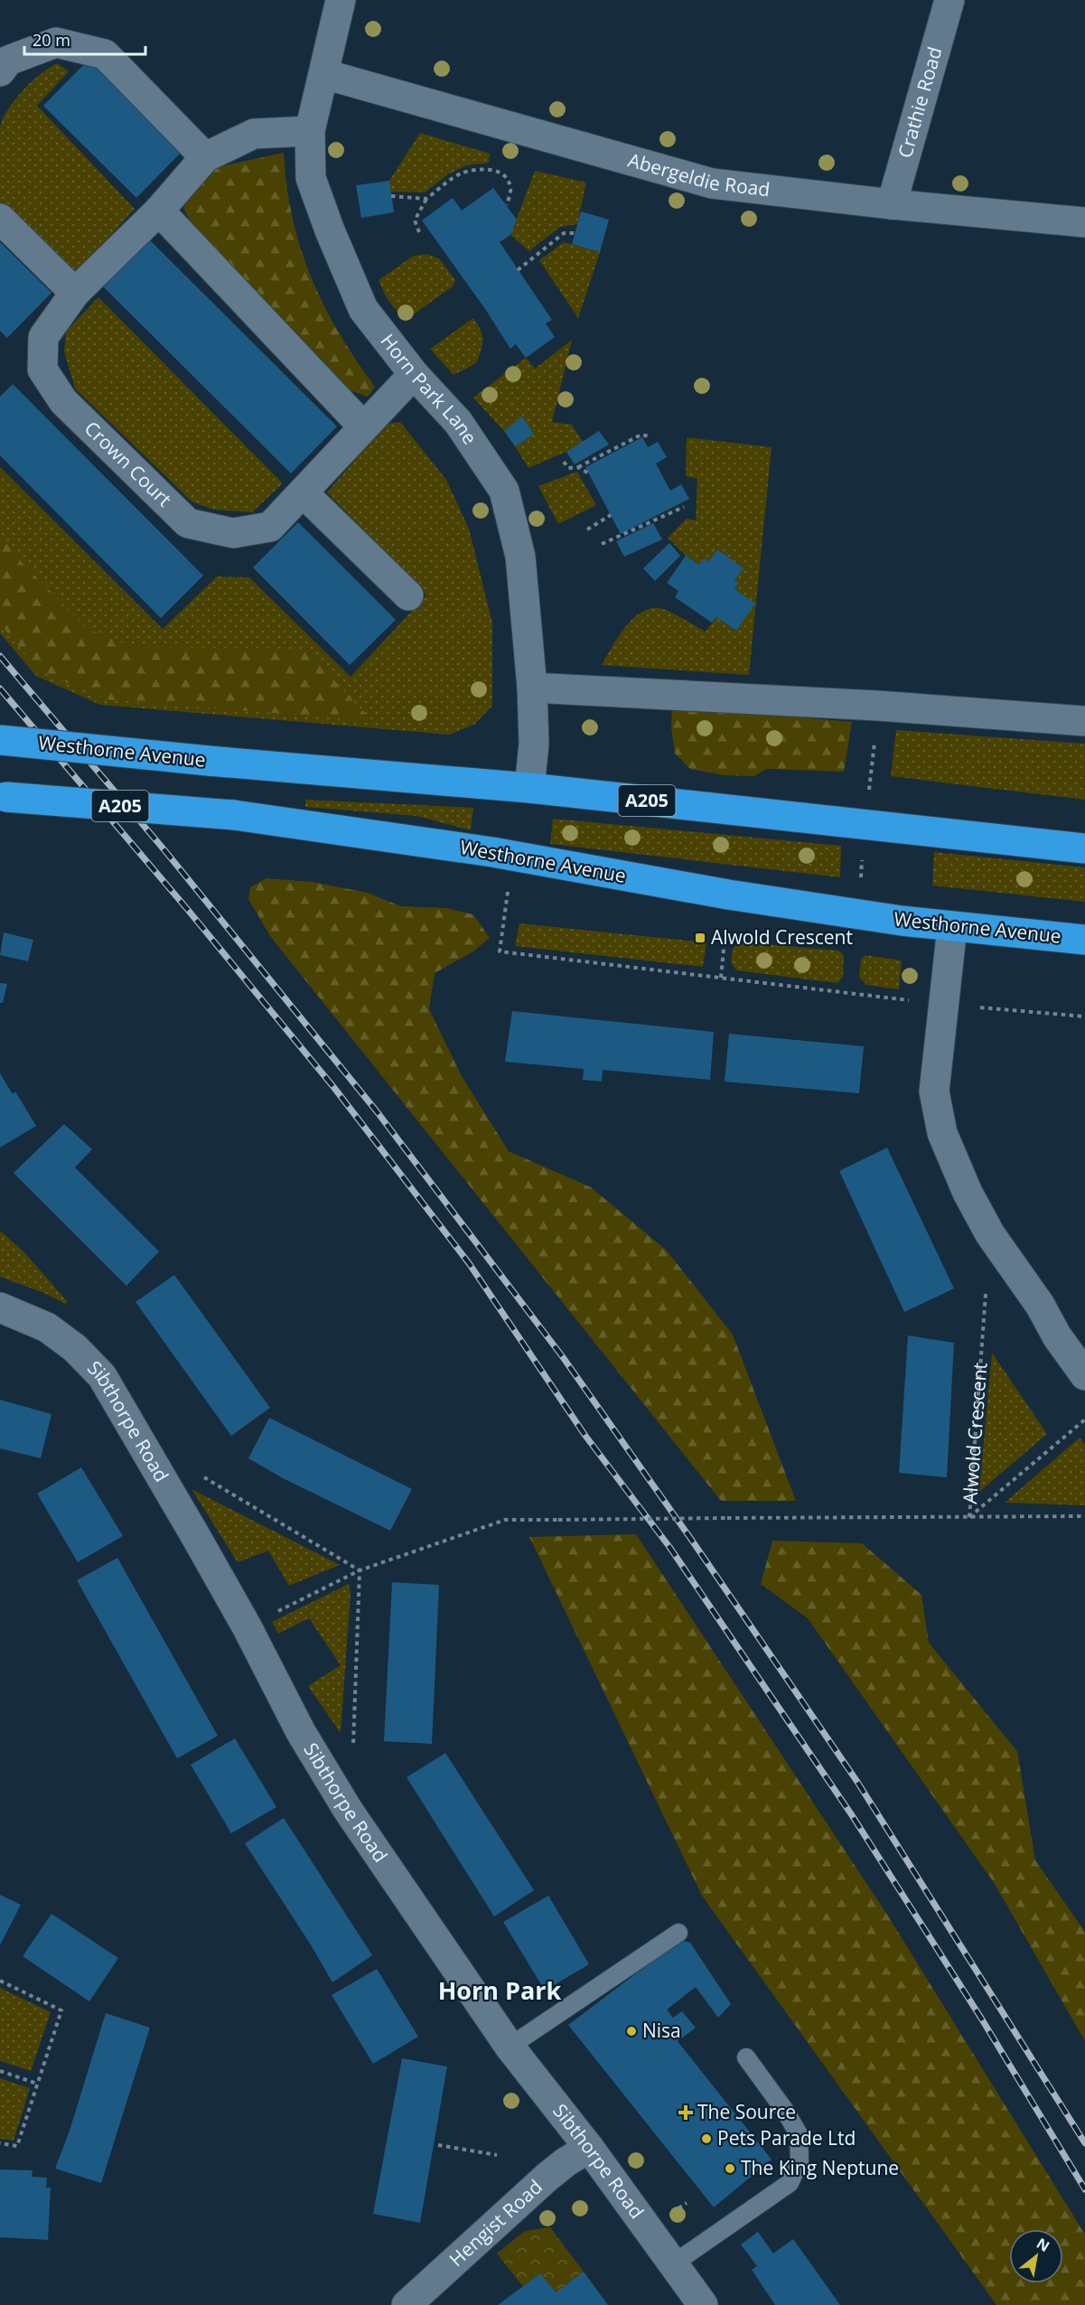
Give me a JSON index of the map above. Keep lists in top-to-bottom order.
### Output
{
  "streets": {
    "highway": ["Westhorne Avenue", "A205"],
    "street": [
      "Crathie Road",
      "Abergeldie Road",
      "Horn Park Lane",
      "Crown Court",
      "Sibthorpe Road",
      "Hengist Road"
    ],
    "path": ["Alwold Crescent"]
  },
  "crossings": [
    ["Crathie Road", "Abergeldie Road"],
    ["Abergeldie Road", "Horn Park Lane"],
    ["Horn Park Lane", "Crown Court"],
    ["Horn Park Lane", "Westhorne Avenue"],
    ["Sibthorpe Road", "Hengist Road"]
  ],
  "districts": ["Horn Park"],
  "places": {
    "transit": ["Alwold Crescent"],
    "other": ["Nisa", "Pets Parade Ltd", "The King Neptune"],
    "health": ["The Source"]
  },
  "scale_bar": "20 m",
  "north": "top right"
}
